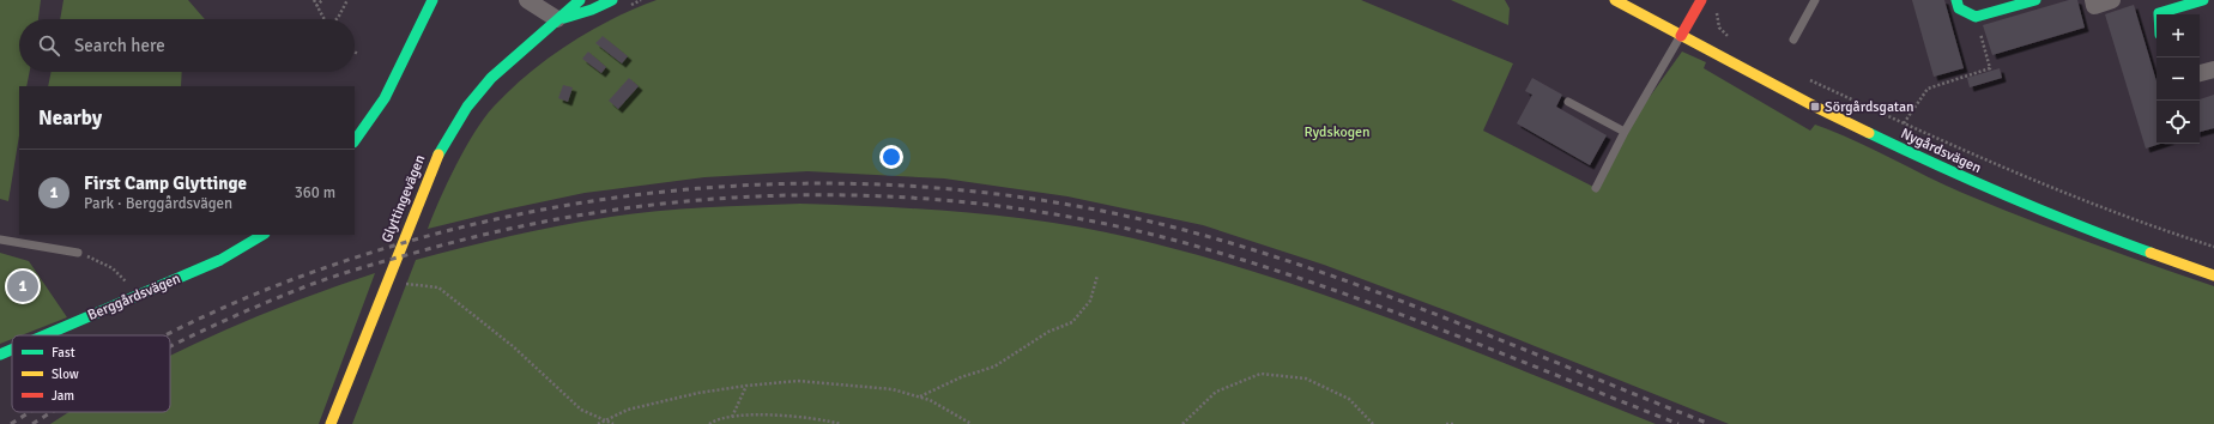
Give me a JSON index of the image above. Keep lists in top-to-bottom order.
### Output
{
  "streets": {
    "street": ["Nygårdsvägen", "Glyttingevägen", "Berggårdsvägen"]
  },
  "parks": ["Rydskogen"],
  "places": {
    "transit": ["Sörgårdsgatan"]
  },
  "legend": ["Fast", "Slow", "Jam"],
  "page": {
    "map_buttons": ["+", "−"],
    "search": "Search here",
    "heading": "Nearby",
    "list": [
      {
        "mark": "1",
        "name": "First Camp Glyttinge",
        "note": "Park · Berggårdsvägen",
        "value": "360 m"
      }
    ],
    "pins": "1"
  }
}
